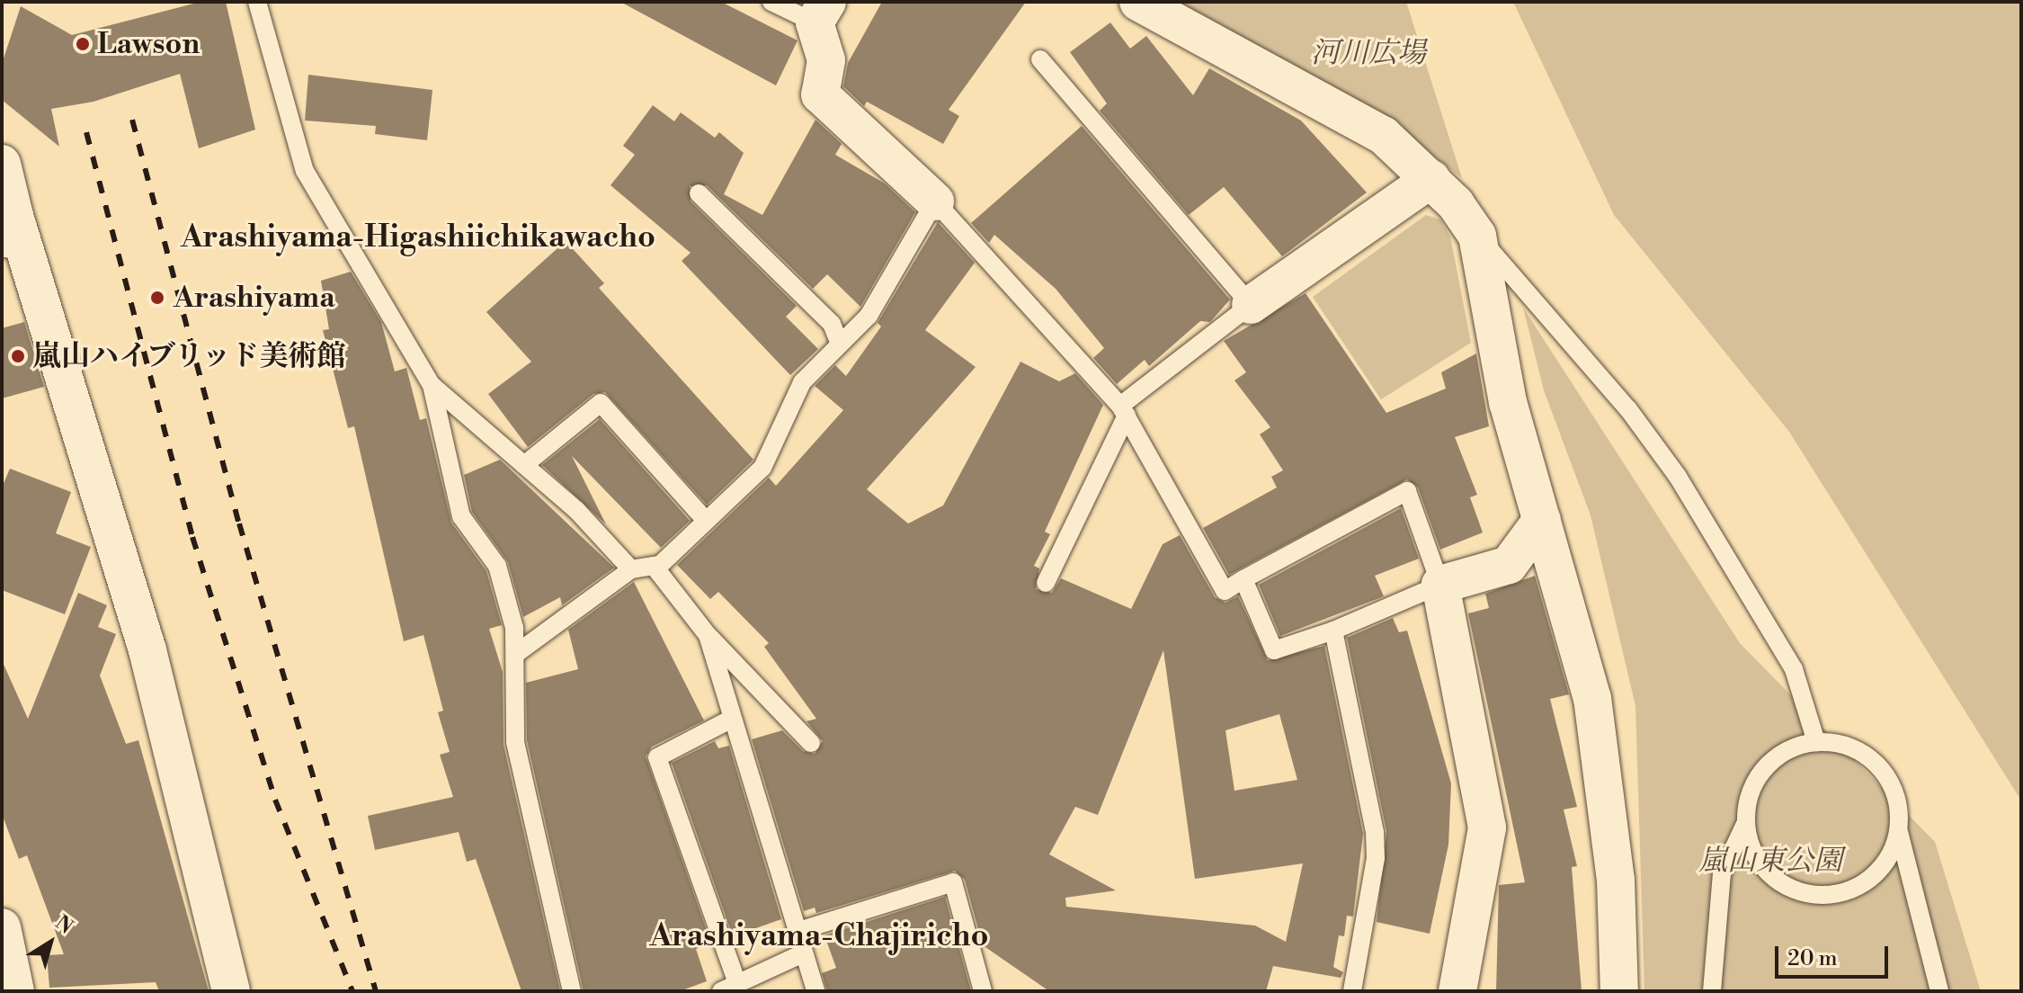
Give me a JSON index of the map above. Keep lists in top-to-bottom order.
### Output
{
  "districts": ["Arashiyama-Higashiichikawacho", "Arashiyama-Chajiricho"],
  "parks": ["河川広場", "嵐山東公園"],
  "places": ["Lawson", "Arashiyama", "嵐山ハイブリッド美術館"],
  "scale_bar": "20 m",
  "north": "top right"
}
